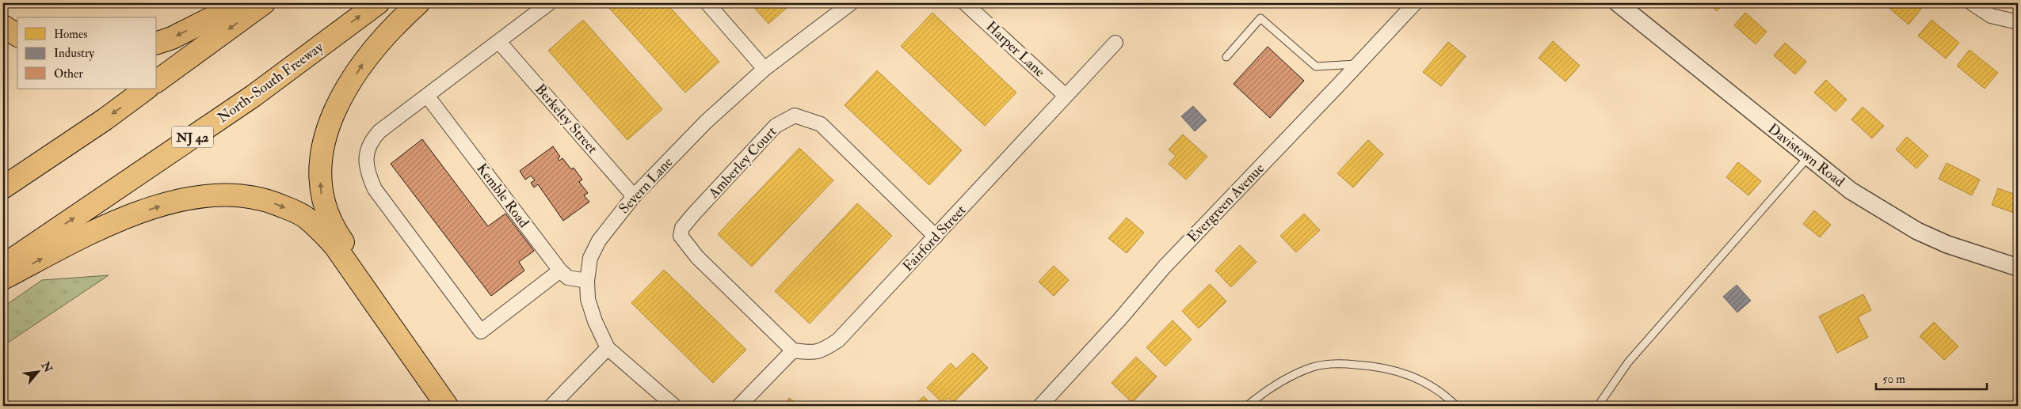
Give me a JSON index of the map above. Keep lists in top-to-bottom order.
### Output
{
  "streets": {
    "highway": ["North-South Freeway", "NJ 42"],
    "street": [
      "Harper Lane",
      "Berkeley Street",
      "Davistown Road",
      "Amberley Court",
      "Severn Lane",
      "Kemble Road",
      "Evergreen Avenue",
      "Fairford Street"
    ]
  },
  "crossings": [
    ["Harper Lane", "Fairford Street"],
    ["Berkeley Street", "Severn Lane"],
    ["Amberley Court", "Fairford Street"],
    ["Severn Lane", "Kemble Road"]
  ],
  "legend": ["Homes", "Industry", "Other"],
  "scale_bar": "50 m",
  "north": "top right"
}
